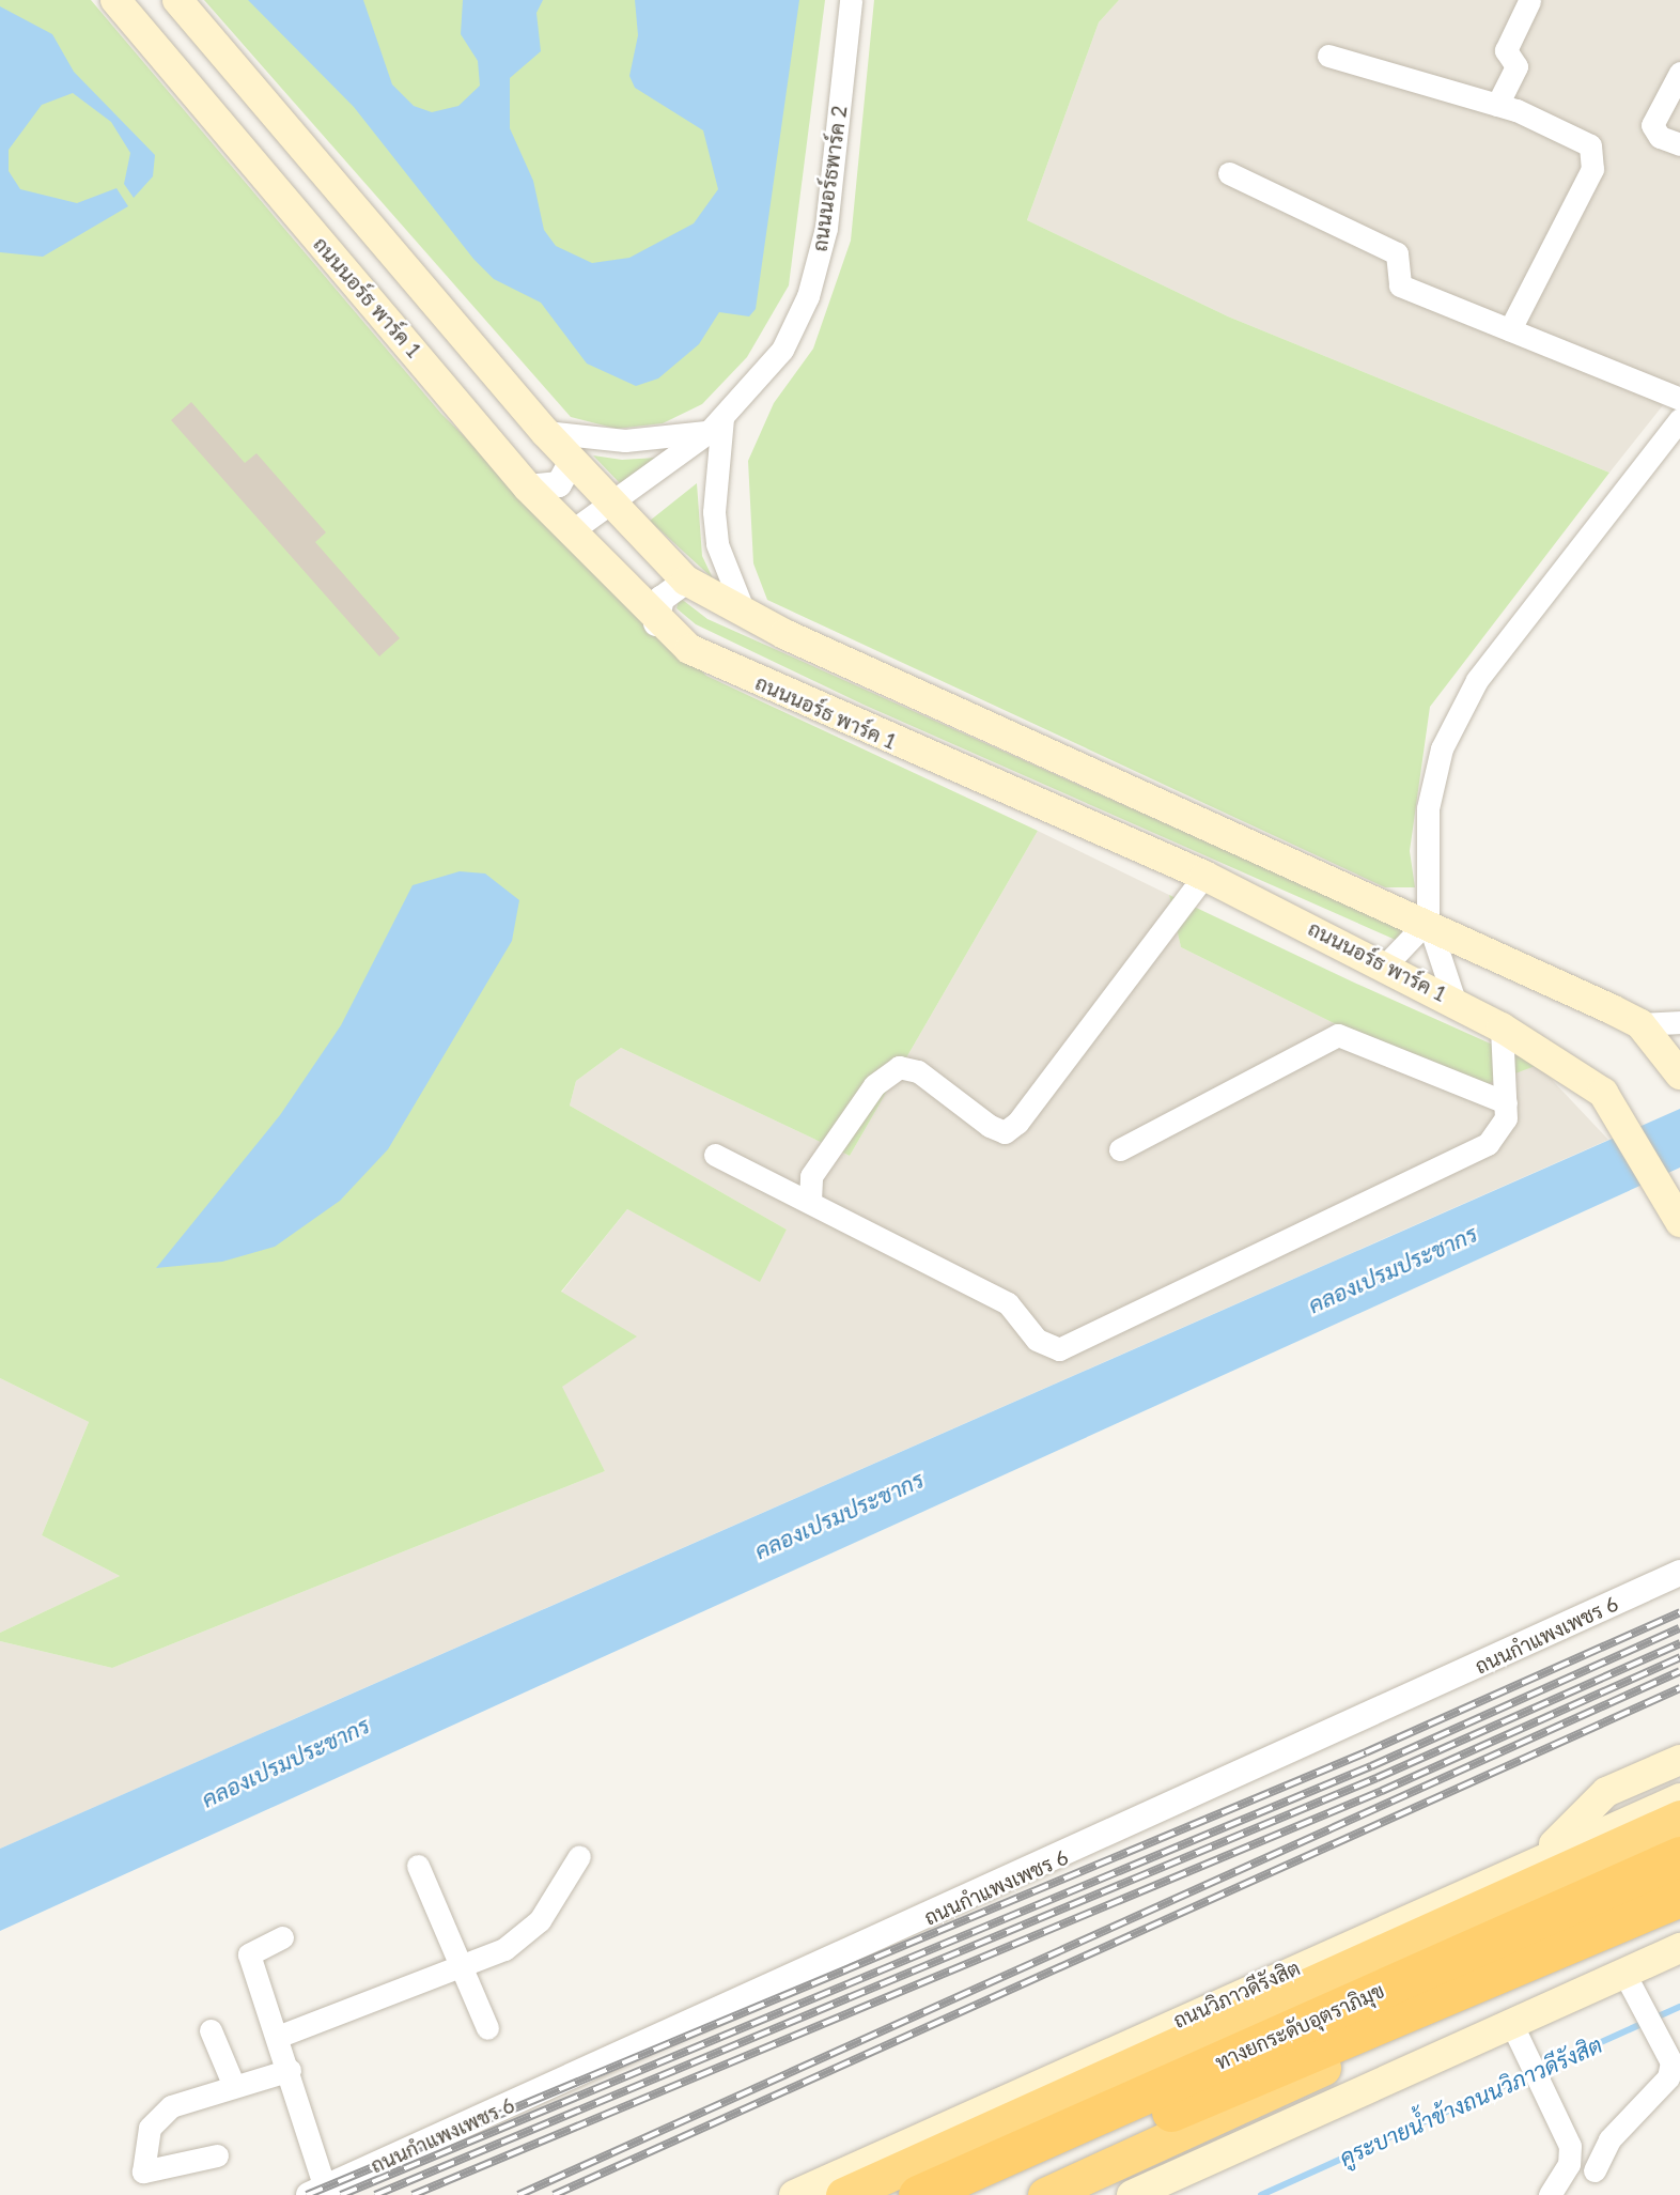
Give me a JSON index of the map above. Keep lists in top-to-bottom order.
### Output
{
  "streets": {
    "highway": ["ถนนวิภาวดีรังสิต", "ทางยกระดับอุตราภิมุข"],
    "main road": ["ถนนนอร์ธ พาร์ค 1"],
    "street": ["ถนนนอร์ธพาร์ค 2", "ถนนกำแพงเพชร 6"]
  },
  "crossings": [
    ["ถนนนอร์ธพาร์ค 2", "ถนนนอร์ธ พาร์ค 1"]
  ],
  "water": ["คลองเปรมประชากร", "คูระบายน้ำข้างถนนวิภาวดีรังสิต"]
}
